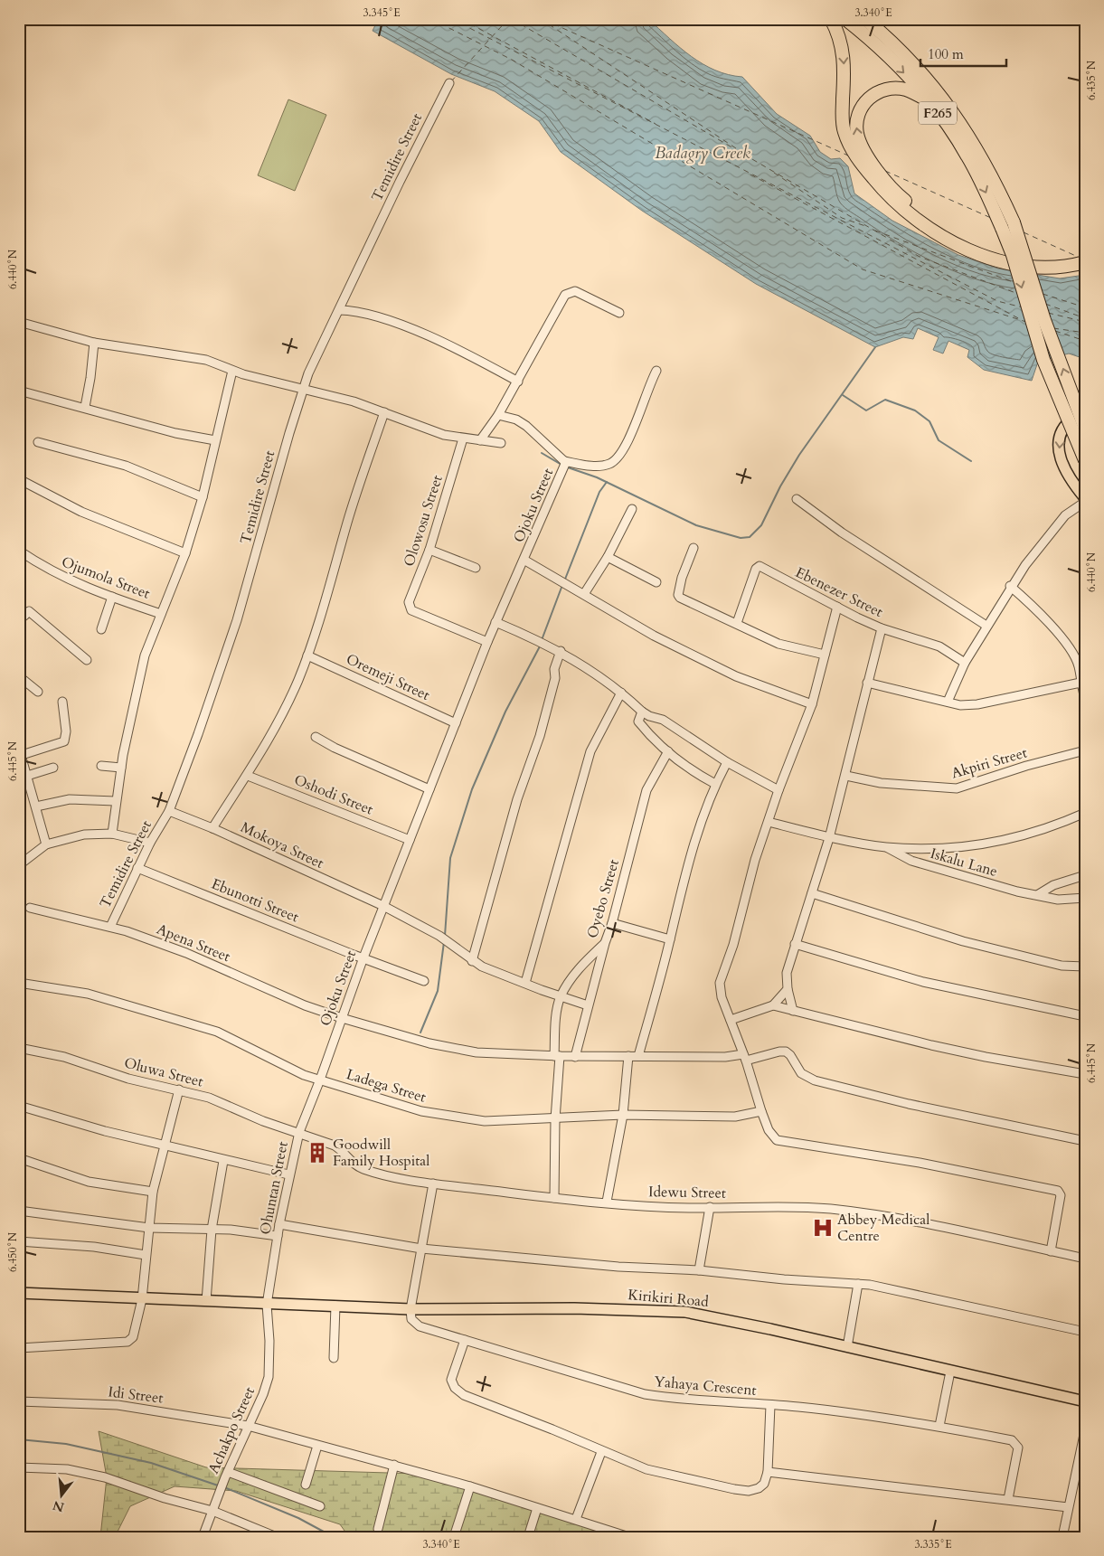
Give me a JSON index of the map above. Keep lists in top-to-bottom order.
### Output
{
  "streets": {
    "highway": ["F265"],
    "main road": ["Kirikiri Road"],
    "street": [
      "Temidire Street",
      "Ojoku Street",
      "Olowosu Street",
      "Ojumola Street",
      "Ebenezer Street",
      "Oremeji Street",
      "Akpiri Street",
      "Oshodi Street",
      "Mokoya Street",
      "Iskalu Lane",
      "Oyebo Street",
      "Ebunotti Street",
      "Apena Street",
      "Oluwa Street",
      "Ladega Street",
      "Ohuntan Street",
      "Idewu Street",
      "Yahaya Crescent",
      "Idi Street",
      "Achakpo Street"
    ]
  },
  "crossings": [
    ["Temidire Street", "Mokoya Street"],
    ["Temidire Street", "Ebunotti Street"],
    ["Temidire Street", "Apena Street"],
    ["Ojoku Street", "Olowosu Street"],
    ["Ojoku Street", "Oremeji Street"],
    ["Ojoku Street", "Oshodi Street"],
    ["Ojoku Street", "Mokoya Street"],
    ["Ojoku Street", "Ebunotti Street"],
    ["Ojoku Street", "Apena Street"],
    ["Ojoku Street", "Ladega Street"],
    ["Ojoku Street", "Ohuntan Street"],
    ["Mokoya Street", "Oyebo Street"],
    ["Oyebo Street", "Apena Street"],
    ["Oluwa Street", "Ohuntan Street"],
    ["Oluwa Street", "Idewu Street"],
    ["Ladega Street", "Ohuntan Street"],
    ["Ohuntan Street", "Idewu Street"],
    ["Ohuntan Street", "Kirikiri Road"],
    ["Ohuntan Street", "Achakpo Street"],
    ["Kirikiri Road", "Yahaya Crescent"],
    ["Kirikiri Road", "Achakpo Street"],
    ["Idi Street", "Achakpo Street"]
  ],
  "water": ["Badagry Creek"],
  "places": {
    "building": ["Goodwill Family Hospital"],
    "hospital": ["Abbey Medical Centre"]
  },
  "scale_bar": "100 m",
  "north": "bottom",
  "coordinates": [
    "3.345°E",
    "3.340°E",
    "6.435°N",
    "6.440°N",
    "6.445°N",
    "6.450°N",
    "3.335°E"
  ]
}
